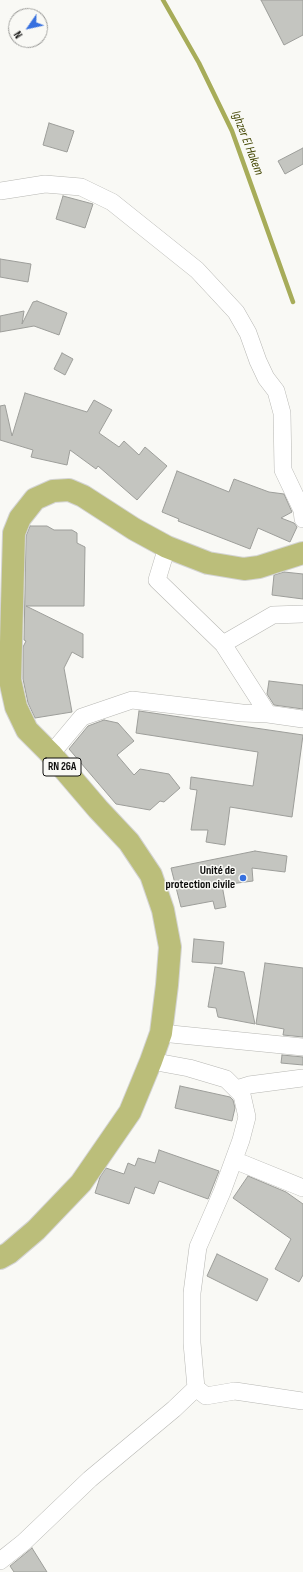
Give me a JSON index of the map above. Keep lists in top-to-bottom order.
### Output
{
  "streets": {
    "main road": ["RN 26A"]
  },
  "water": ["Ighzer El Hakem"],
  "places": ["Unité de protection civile"],
  "north": "bottom left"
}
